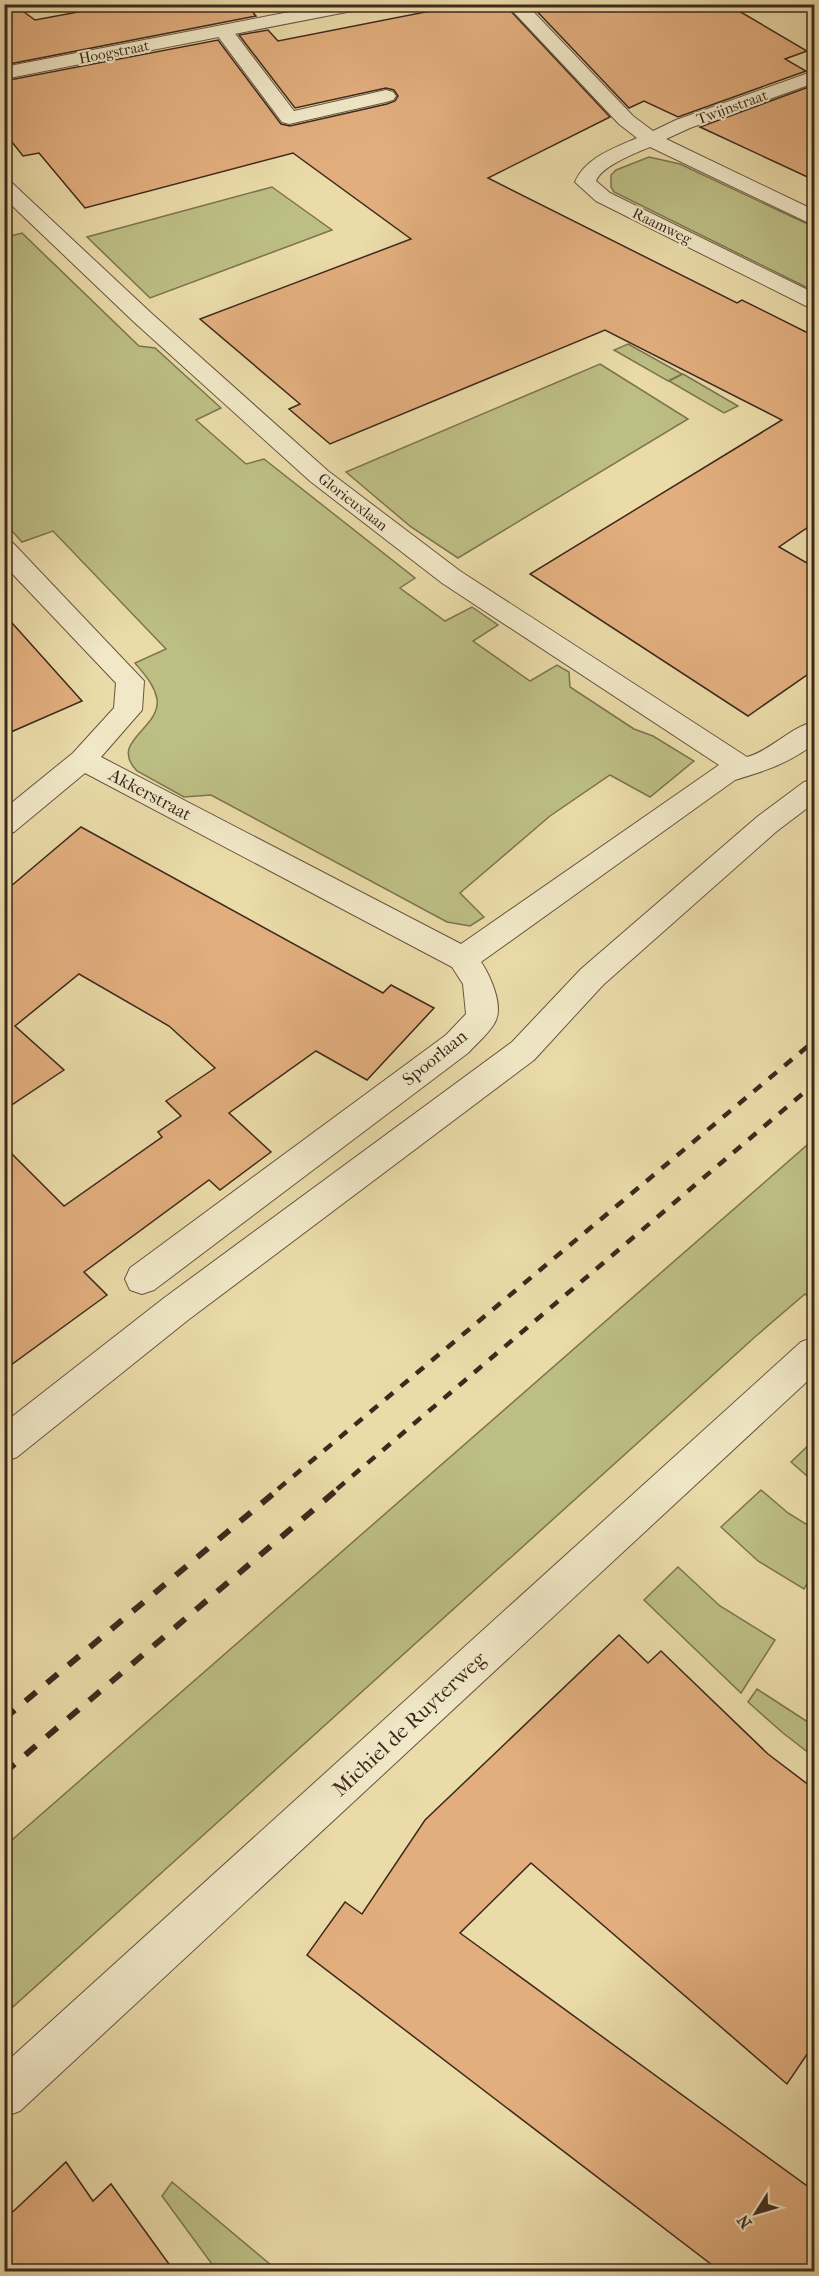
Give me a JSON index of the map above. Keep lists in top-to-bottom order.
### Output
{
  "streets": {
    "street": [
      "Hoogstraat",
      "Twijnstraat",
      "Raamweg",
      "Glorieuxlaan",
      "Akkerstraat",
      "Spoorlaan",
      "Michiel de Ruyterweg"
    ]
  },
  "crossings": [
    ["Twijnstraat", "Raamweg"],
    ["Akkerstraat", "Spoorlaan"]
  ],
  "north": "bottom left"
}
